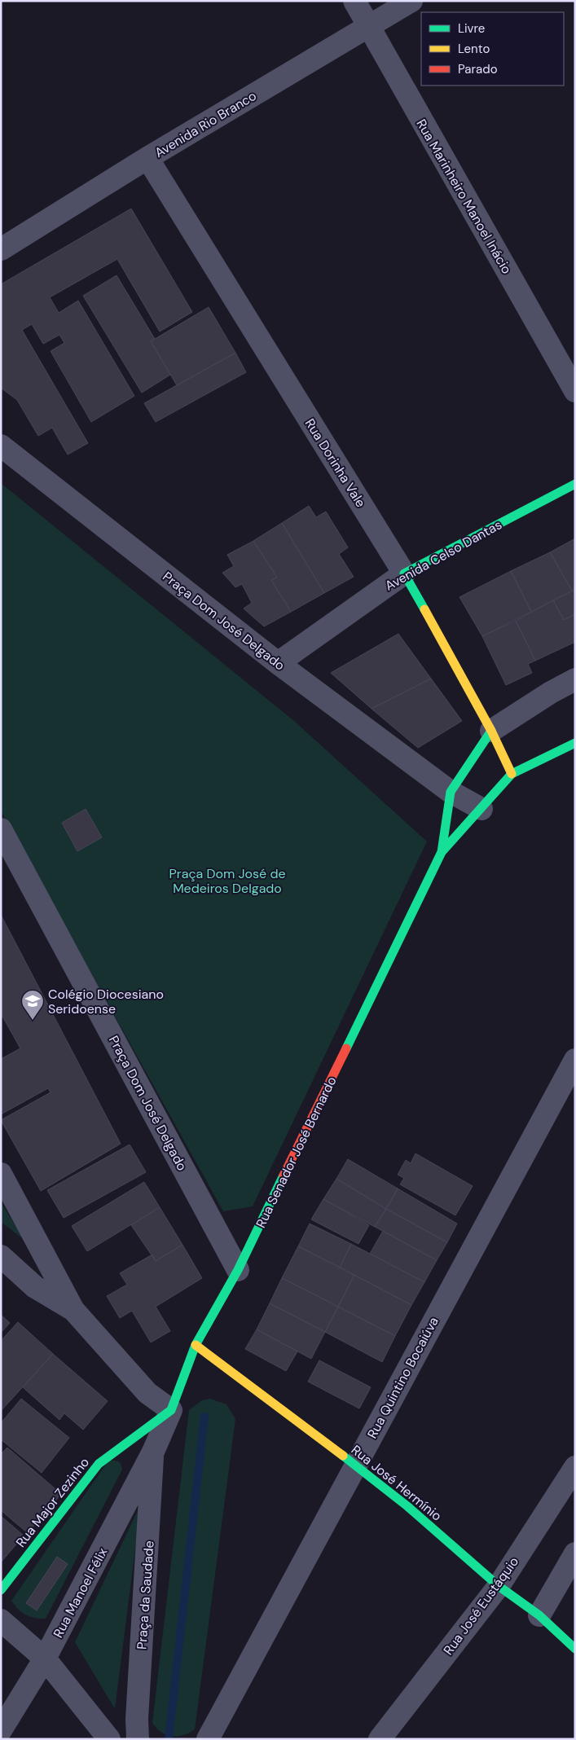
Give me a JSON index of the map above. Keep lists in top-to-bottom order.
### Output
{
  "streets": {
    "street": [
      "Avenida Rio Branco",
      "Rua Marinheiro Manoel Inácio",
      "Rua Dorinha Vale",
      "Avenida Celso Dantas",
      "Praça Dom José Delgado",
      "Rua Senador José Bernardo",
      "Rua Quintino Bocaiúva",
      "Rua José Hermínio",
      "Rua Major Zezinho",
      "Rua Manoel Félix",
      "Praça da Saudade",
      "Rua José Eustáquio"
    ]
  },
  "crossings": [
    ["Avenida Rio Branco", "Rua Marinheiro Manoel Inácio"],
    ["Avenida Rio Branco", "Rua Dorinha Vale"],
    ["Rua Dorinha Vale", "Avenida Celso Dantas"],
    ["Rua Dorinha Vale", "Rua Senador José Bernardo"],
    ["Avenida Celso Dantas", "Praça Dom José Delgado"],
    ["Praça Dom José Delgado", "Rua Senador José Bernardo"],
    ["Rua Senador José Bernardo", "Rua José Hermínio"],
    ["Rua Senador José Bernardo", "Rua Major Zezinho"],
    ["Rua Senador José Bernardo", "Rua Manoel Félix"],
    ["Rua Senador José Bernardo", "Praça da Saudade"],
    ["Rua Quintino Bocaiúva", "Rua José Hermínio"],
    ["Rua José Hermínio", "Rua José Eustáquio"],
    ["Rua Manoel Félix", "Praça da Saudade"]
  ],
  "parks": ["Praça Dom José de Medeiros Delgado"],
  "places": {
    "school or university": ["Colégio Diocesiano Seridoense"]
  },
  "legend": ["Livre", "Lento", "Parado"]
}
